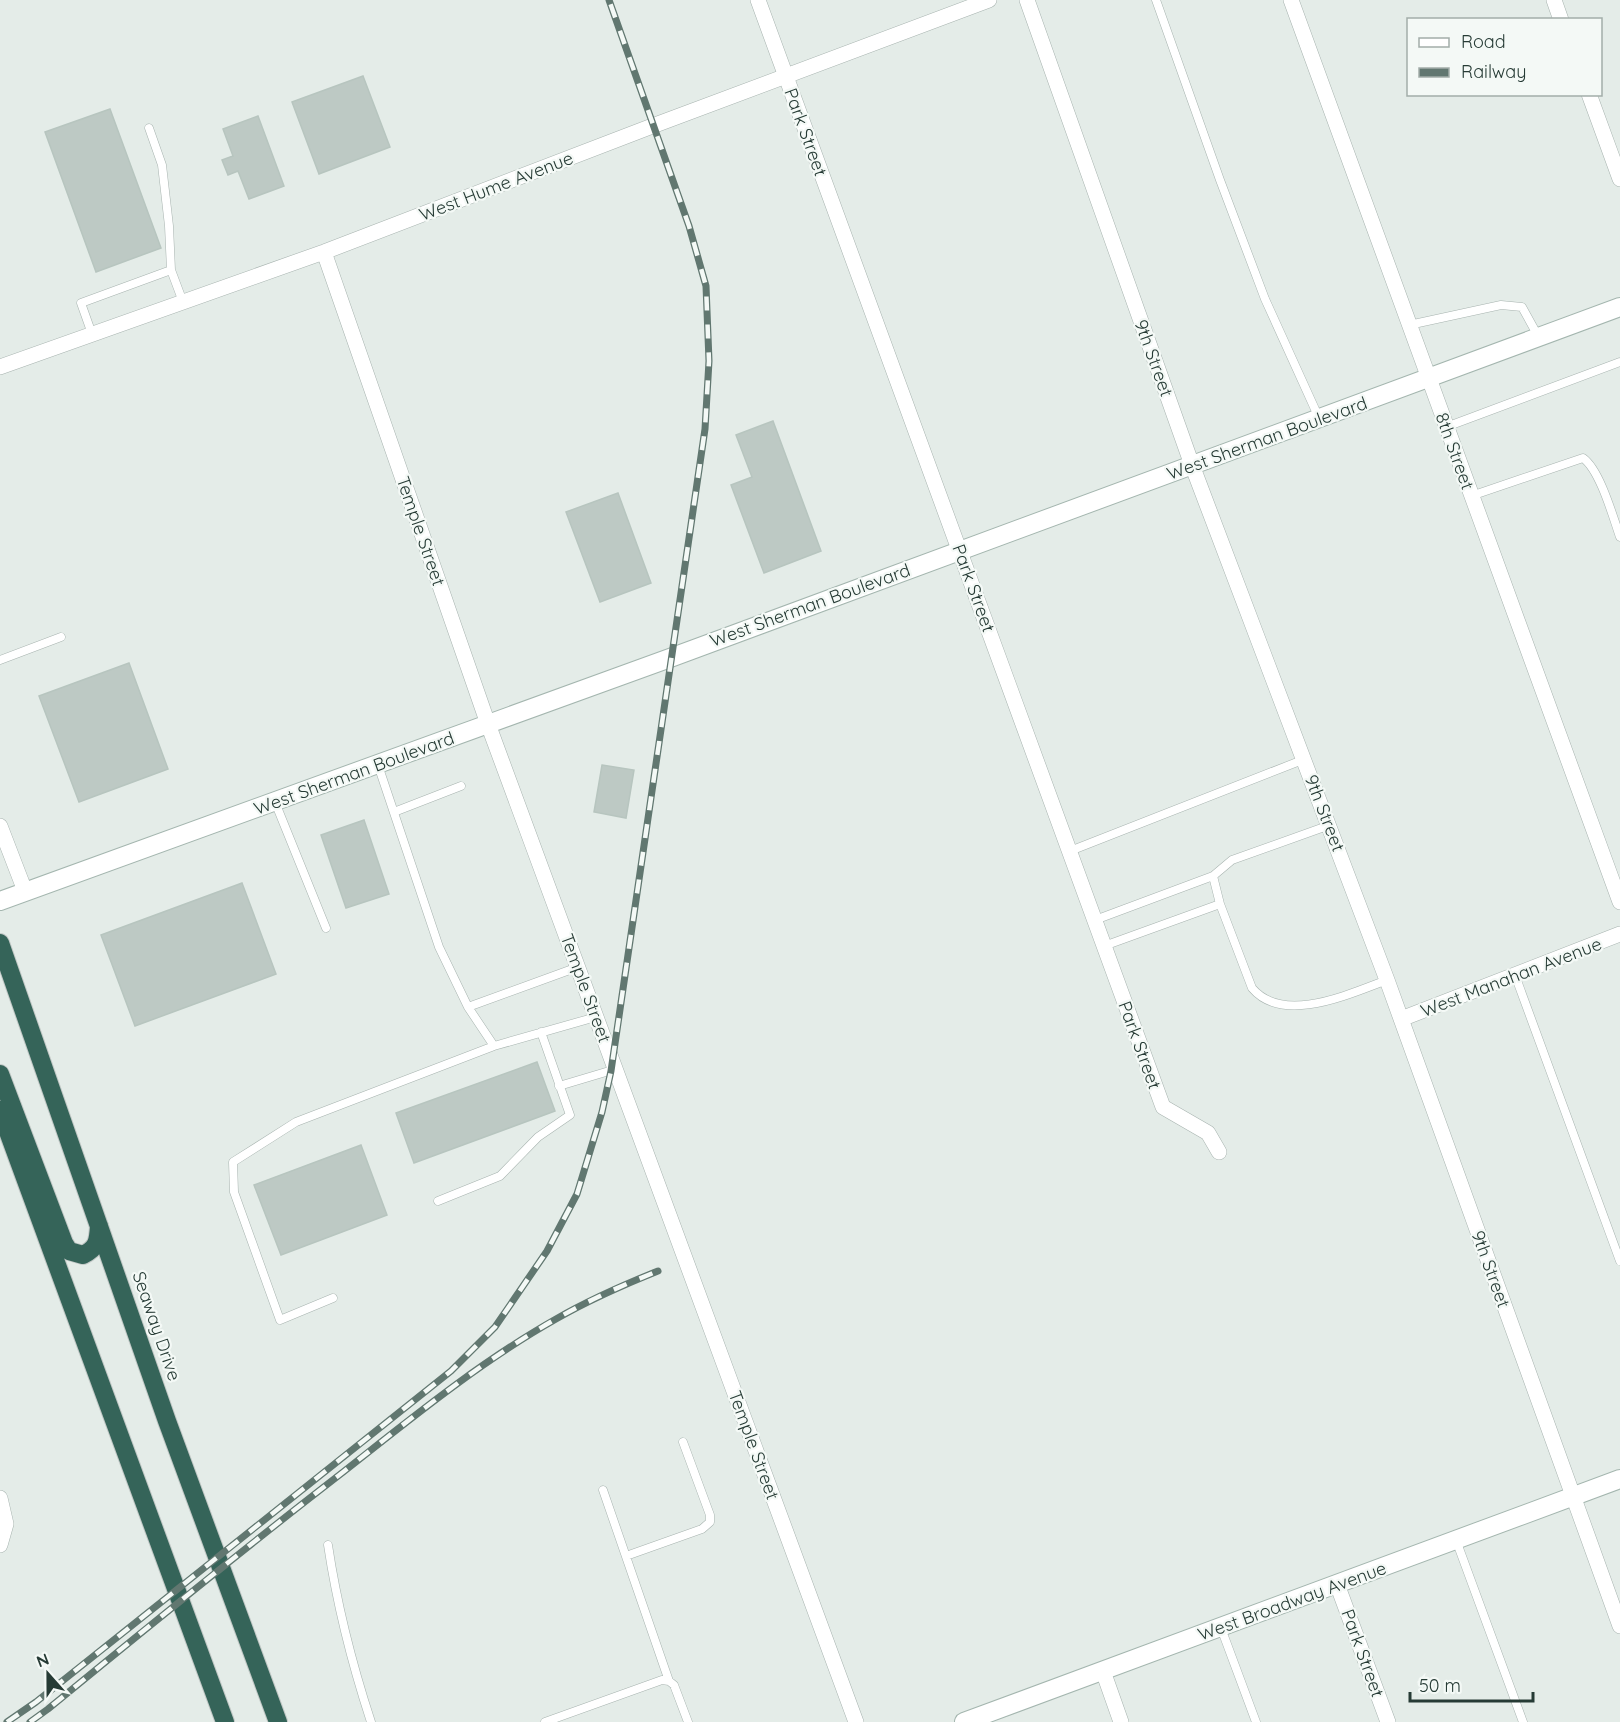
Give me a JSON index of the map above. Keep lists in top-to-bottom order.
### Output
{
  "streets": {
    "highway": ["Seaway Drive"],
    "main road": ["West Sherman Boulevard", "West Broadway Avenue"],
    "street": [
      "Park Street",
      "West Hume Avenue",
      "9th Street",
      "8th Street",
      "Temple Street",
      "West Manahan Avenue"
    ]
  },
  "crossings": [
    ["Park Street", "West Hume Avenue"],
    ["Park Street", "West Sherman Boulevard"],
    ["Park Street", "West Broadway Avenue"],
    ["West Hume Avenue", "Temple Street"],
    ["9th Street", "West Sherman Boulevard"],
    ["9th Street", "West Manahan Avenue"],
    ["9th Street", "West Broadway Avenue"],
    ["West Sherman Boulevard", "8th Street"],
    ["West Sherman Boulevard", "Temple Street"]
  ],
  "legend": ["Road", "Railway"],
  "scale_bar": "50 m",
  "north": "top"
}
